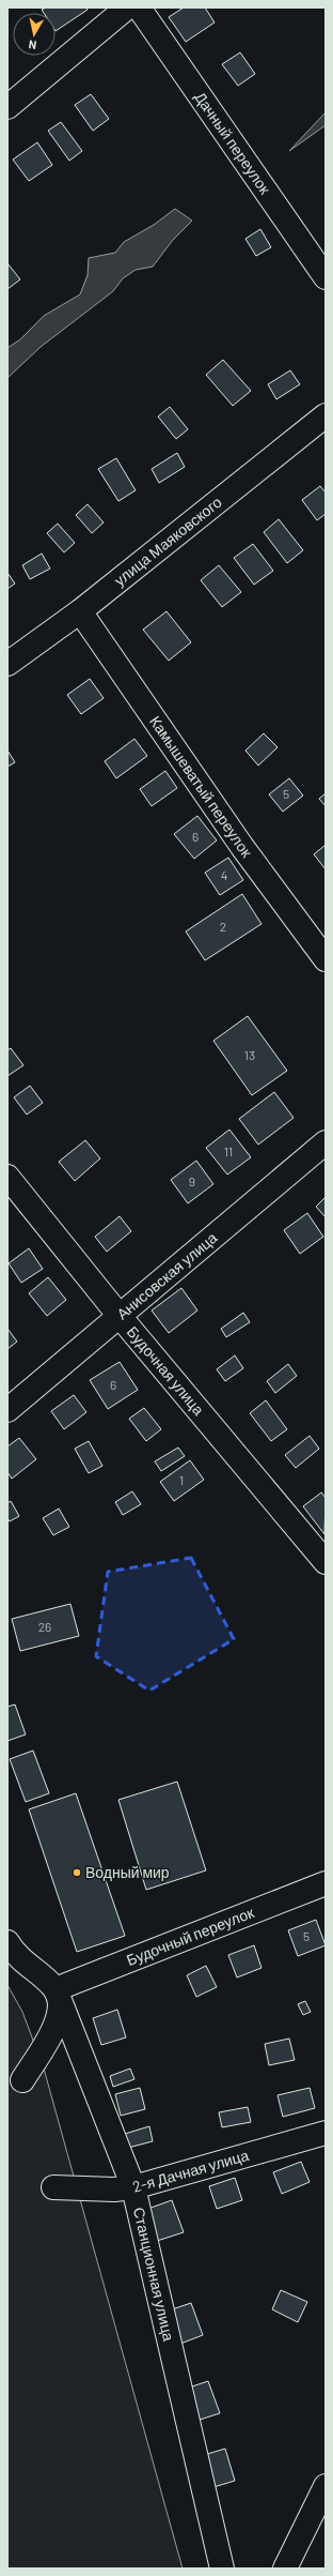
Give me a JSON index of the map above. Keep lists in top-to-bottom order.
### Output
{
  "streets": {
    "street": [
      "Дачный переулок",
      "улица Маяковского",
      "Камышеватый переулок",
      "Анисовская улица",
      "Будочная улица",
      "Будочный переулок",
      "2-я Дачная улица",
      "Станционная улица"
    ]
  },
  "crossings": [
    ["улица Маяковского", "Камышеватый переулок"],
    ["Анисовская улица", "Будочная улица"],
    ["Будочный переулок", "Станционная улица"],
    ["2-я Дачная улица", "Станционная улица"]
  ],
  "places": ["Водный мир"],
  "house_numbers": [
    "5",
    "6",
    "4",
    "2",
    "13",
    "11",
    "9",
    "6",
    "1",
    "26",
    "5"
  ],
  "north": "bottom"
}
